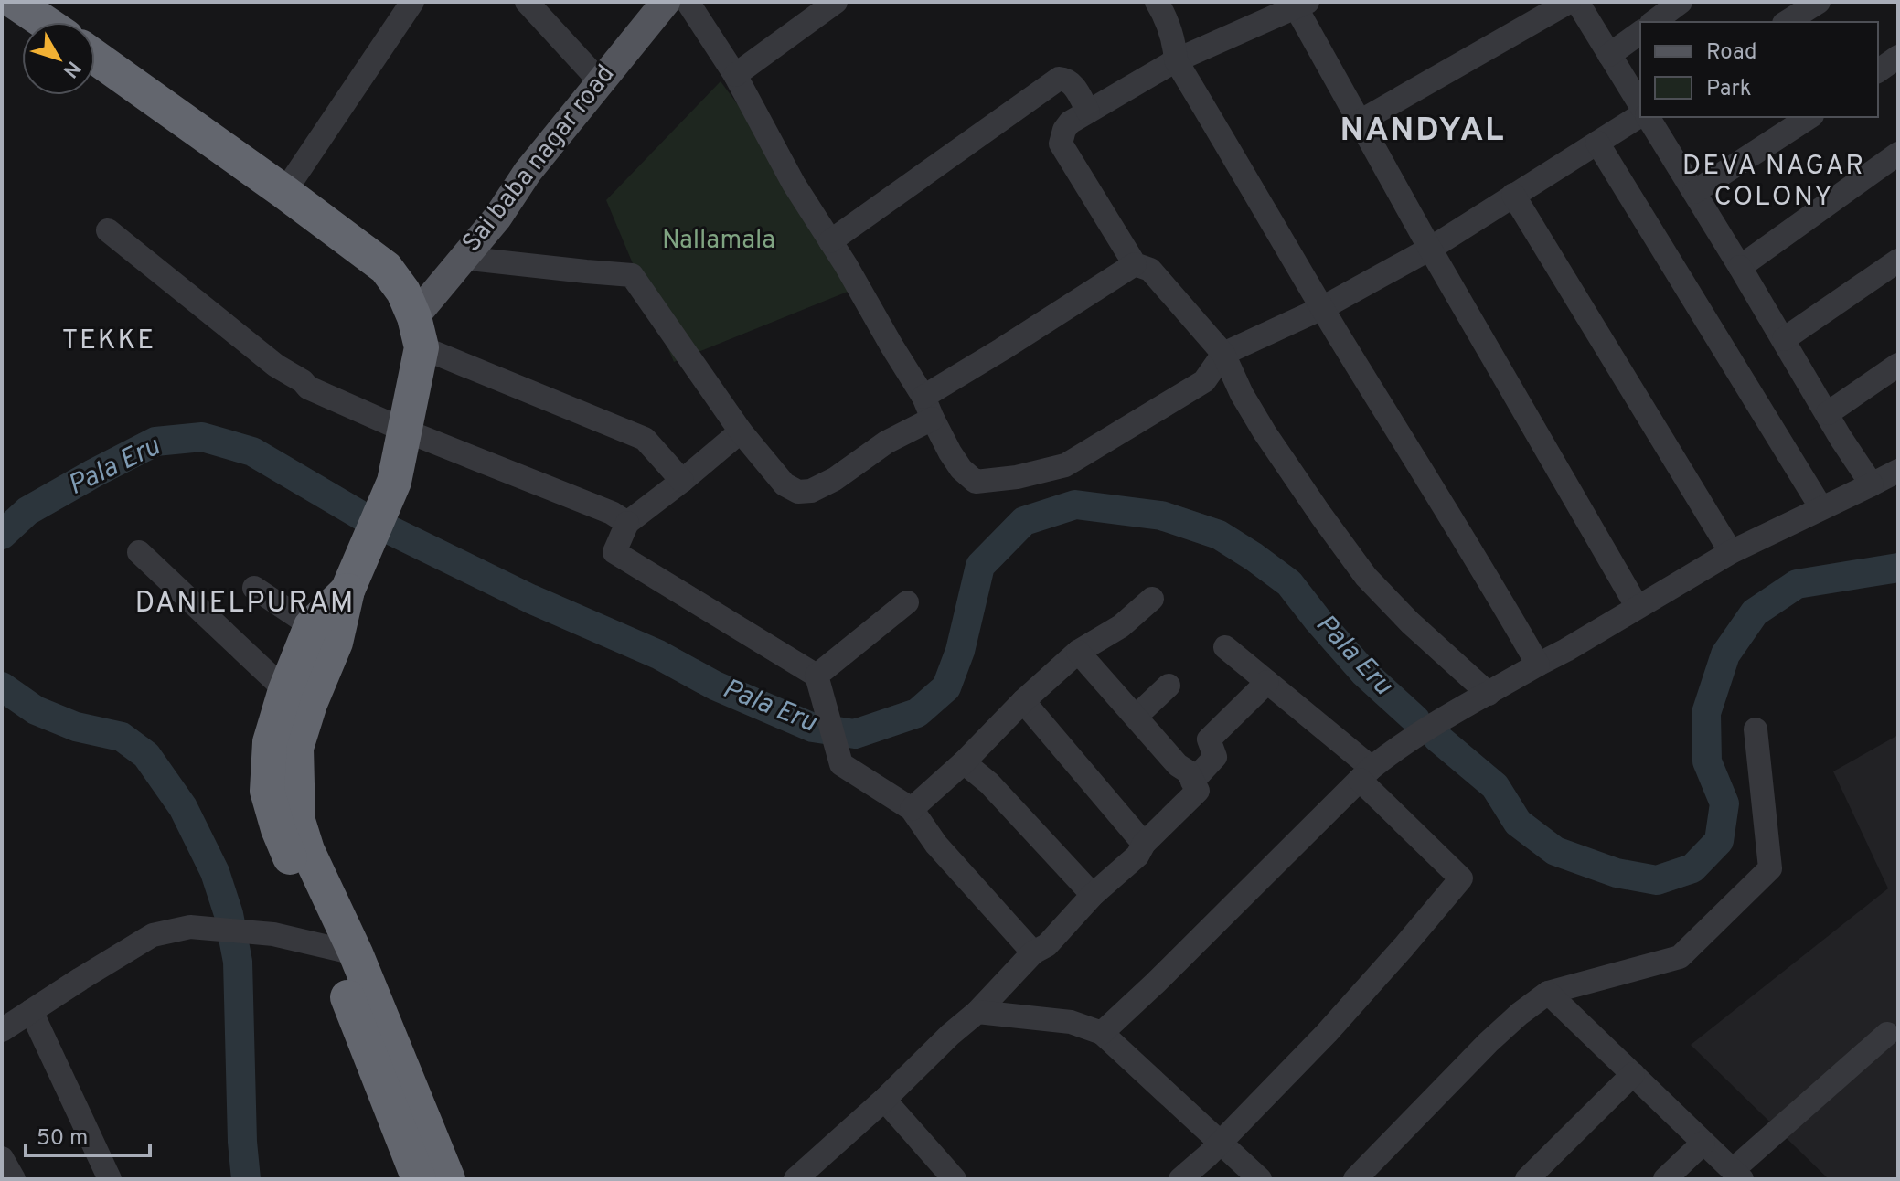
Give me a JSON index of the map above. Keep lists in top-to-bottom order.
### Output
{
  "streets": {
    "main road": ["Sai baba nagar road"]
  },
  "districts": [
    "NANDYAL",
    "DEVA NAGAR COLONY",
    "TEKKE",
    "DANIELPURAM"
  ],
  "water": ["Pala Eru"],
  "parks": ["Nallamala"],
  "legend": ["Road", "Park"],
  "scale_bar": "50 m",
  "north": "bottom right"
}
